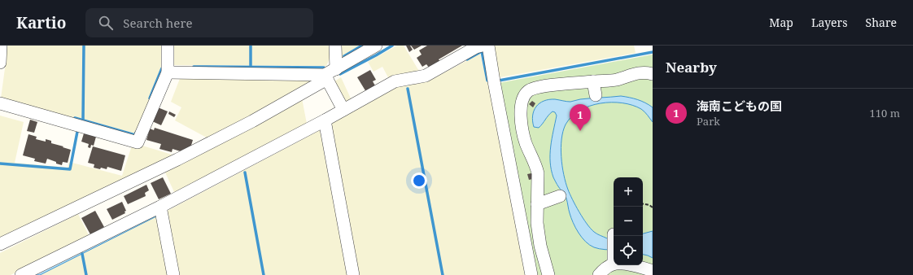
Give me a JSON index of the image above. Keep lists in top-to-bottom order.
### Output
{
  "page": {
    "header": "Kartio",
    "search": "Search here",
    "nav": ["Map", "Layers", "Share"],
    "heading": "Nearby",
    "list": [
      {
        "mark": "1",
        "name": "海南こどもの国",
        "note": "Park",
        "value": "110 m"
      }
    ],
    "pins": "1",
    "map_buttons": ["+", "−"]
  }
}
